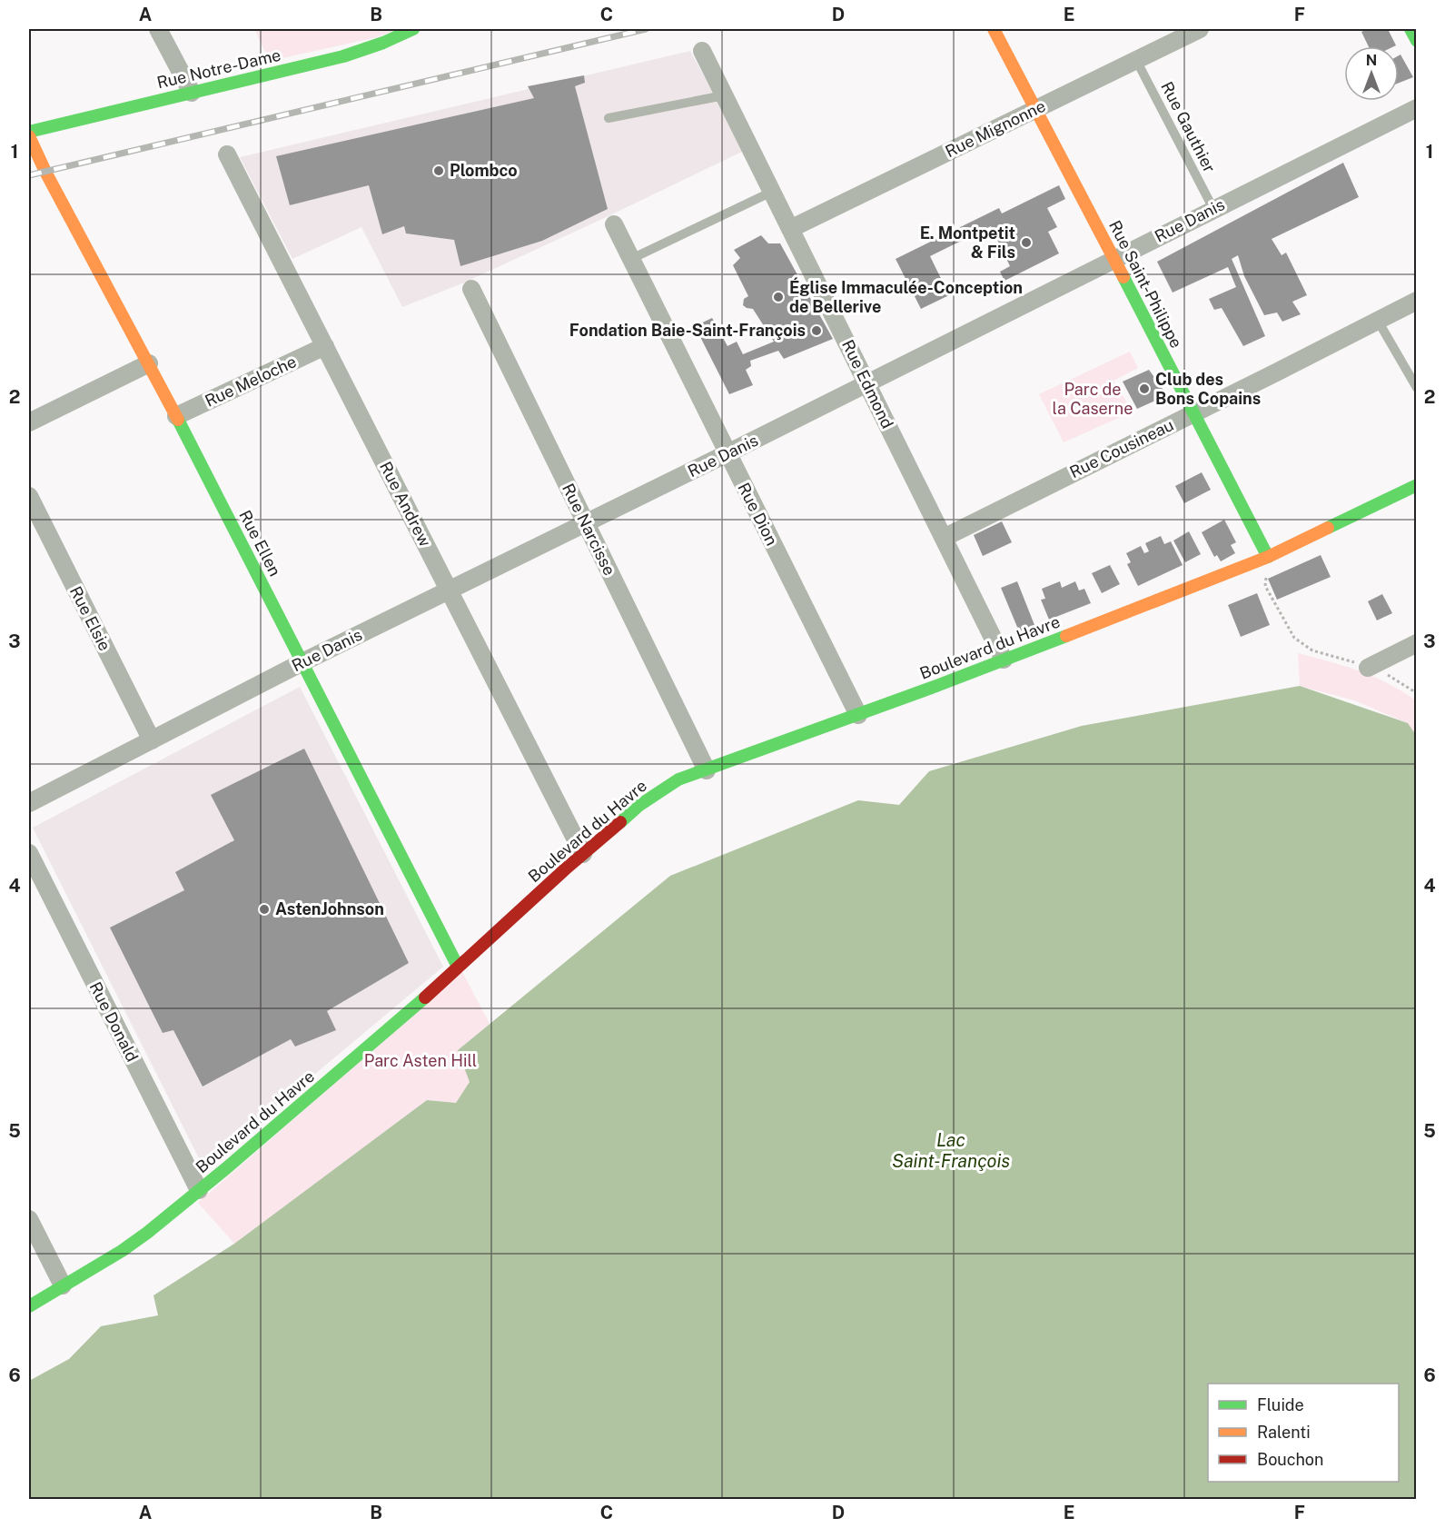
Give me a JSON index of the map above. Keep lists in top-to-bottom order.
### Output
{
  "streets": {
    "street": [
      "Rue Notre-Dame",
      "Rue Mignonne",
      "Rue Danis",
      "Rue Saint-Philippe",
      "Rue Meloche",
      "Rue Edmond",
      "Rue Cousineau",
      "Rue Andrew",
      "Rue Dion",
      "Rue Narcisse",
      "Rue Ellen",
      "Rue Elsie",
      "Boulevard du Havre",
      "Rue Donald"
    ],
    "lane": ["Rue Gauthier"]
  },
  "crossings": [
    ["Rue Gauthier", "Rue Mignonne"],
    ["Rue Gauthier", "Rue Danis"],
    ["Rue Mignonne", "Rue Saint-Philippe"],
    ["Rue Mignonne", "Rue Edmond"],
    ["Rue Danis", "Rue Saint-Philippe"],
    ["Rue Danis", "Rue Edmond"],
    ["Rue Danis", "Rue Andrew"],
    ["Rue Danis", "Rue Dion"],
    ["Rue Danis", "Rue Narcisse"],
    ["Rue Danis", "Rue Ellen"],
    ["Rue Danis", "Rue Elsie"],
    ["Rue Saint-Philippe", "Rue Cousineau"],
    ["Rue Saint-Philippe", "Boulevard du Havre"],
    ["Rue Meloche", "Rue Andrew"],
    ["Rue Meloche", "Rue Ellen"],
    ["Rue Edmond", "Rue Cousineau"],
    ["Rue Edmond", "Boulevard du Havre"],
    ["Rue Andrew", "Boulevard du Havre"],
    ["Rue Dion", "Boulevard du Havre"],
    ["Rue Narcisse", "Boulevard du Havre"],
    ["Rue Ellen", "Boulevard du Havre"],
    ["Boulevard du Havre", "Rue Donald"]
  ],
  "water": ["Lac Saint-François"],
  "parks": ["Parc de la Caserne", "Parc Asten Hill"],
  "places": [
    "Plombco",
    "E. Montpetit & Fils",
    "Église Immaculée-Conception de Bellerive",
    "Fondation Baie-Saint-François",
    "Club des Bons Copains",
    "AstenJohnson"
  ],
  "legend": ["Fluide", "Ralenti", "Bouchon"],
  "north": "top",
  "grid": {
    "columns": [
      "A",
      "B",
      "C",
      "D",
      "E",
      "F"
    ],
    "rows": [
      "1",
      "2",
      "3",
      "4",
      "5",
      "6"
    ]
  }
}
